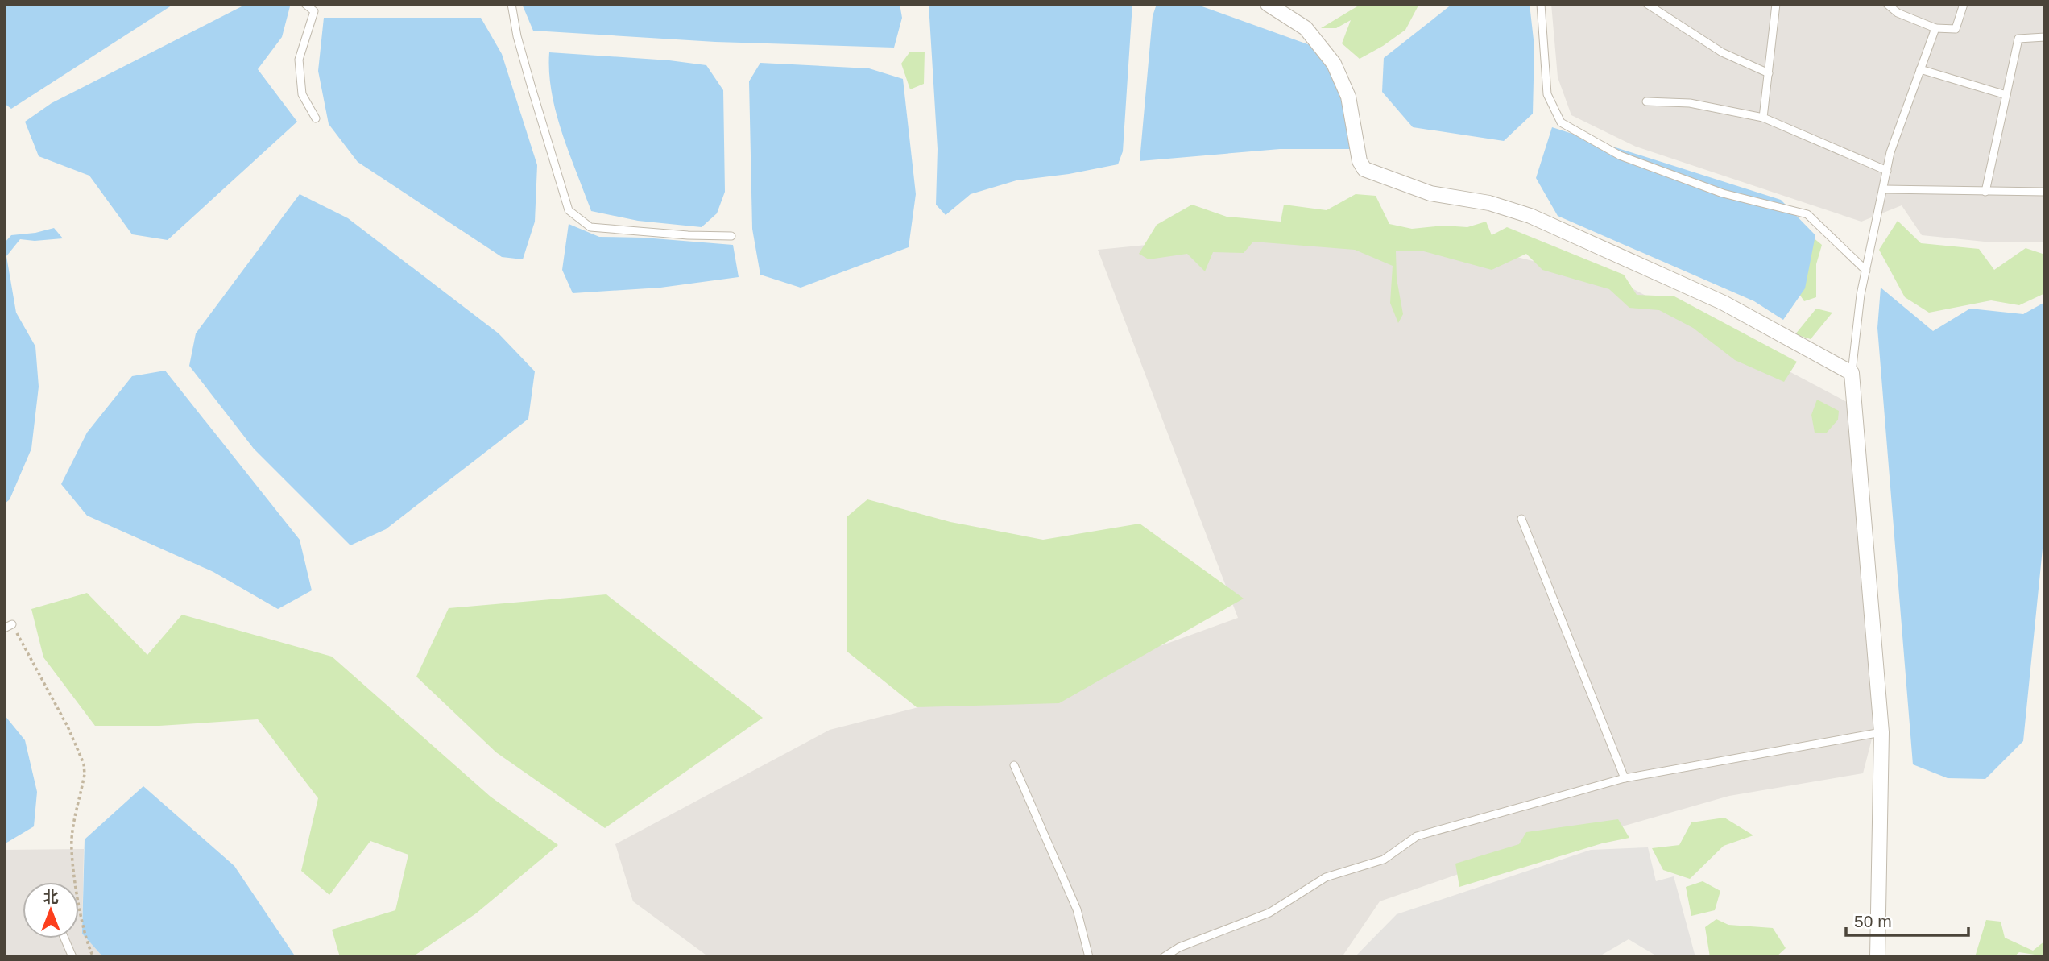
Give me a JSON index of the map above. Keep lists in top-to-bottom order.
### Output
{
  "scale_bar": "50 m",
  "north": "top"
}
